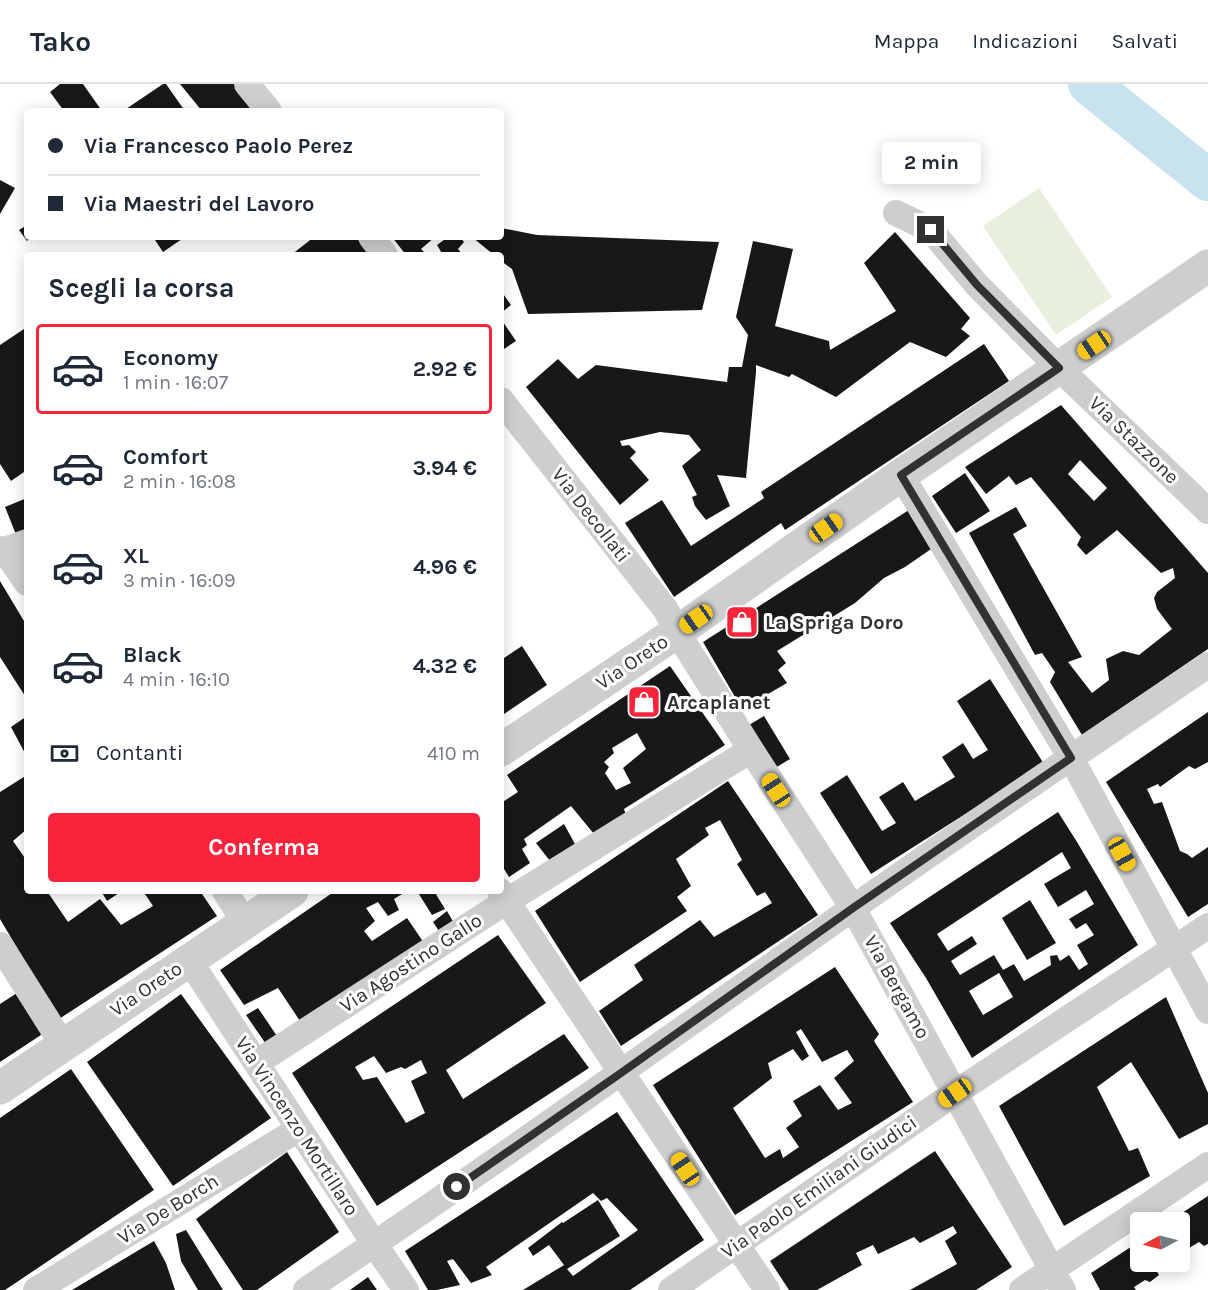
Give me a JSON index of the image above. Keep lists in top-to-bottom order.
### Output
{
  "streets": {
    "street": [
      "Via Stazzone",
      "Via Decollati",
      "Via Oreto",
      "Via Agostino Gallo",
      "Via Bergamo",
      "Via Vincenzo Mortillaro",
      "Via Paolo Emiliani Giudici",
      "Via De Borch"
    ]
  },
  "crossings": [
    ["Via Stazzone", "Via Oreto"],
    ["Via Decollati", "Via Oreto"],
    ["Via Decollati", "Via Bergamo"],
    ["Via Oreto", "Via Bergamo"],
    ["Via Oreto", "Via Vincenzo Mortillaro"],
    ["Via Agostino Gallo", "Via Bergamo"],
    ["Via Agostino Gallo", "Via Vincenzo Mortillaro"],
    ["Via Bergamo", "Via Paolo Emiliani Giudici"],
    ["Via Vincenzo Mortillaro", "Via De Borch"]
  ],
  "places": {
    "shop": ["La Spriga Doro", "Arcaplanet"]
  },
  "north": "left",
  "page": {
    "header": "Tako",
    "nav": ["Mappa", "Indicazioni", "Salvati"],
    "banner": ["Via Francesco Paolo Perez", "Via Maestri del Lavoro"],
    "bubble": "2 min",
    "heading": "Scegli la corsa",
    "list": [
      {
        "name": "Economy",
        "note": "1 min · 16:07",
        "value": "2.92 €"
      },
      {
        "name": "Comfort",
        "note": "2 min · 16:08",
        "value": "3.94 €"
      },
      {
        "name": "XL",
        "note": "3 min · 16:09",
        "value": "4.96 €"
      },
      {
        "name": "Black",
        "note": "4 min · 16:10",
        "value": "4.32 €"
      }
    ],
    "pay": ["Contanti", "410 m"],
    "buttons": "Conferma"
  }
}
